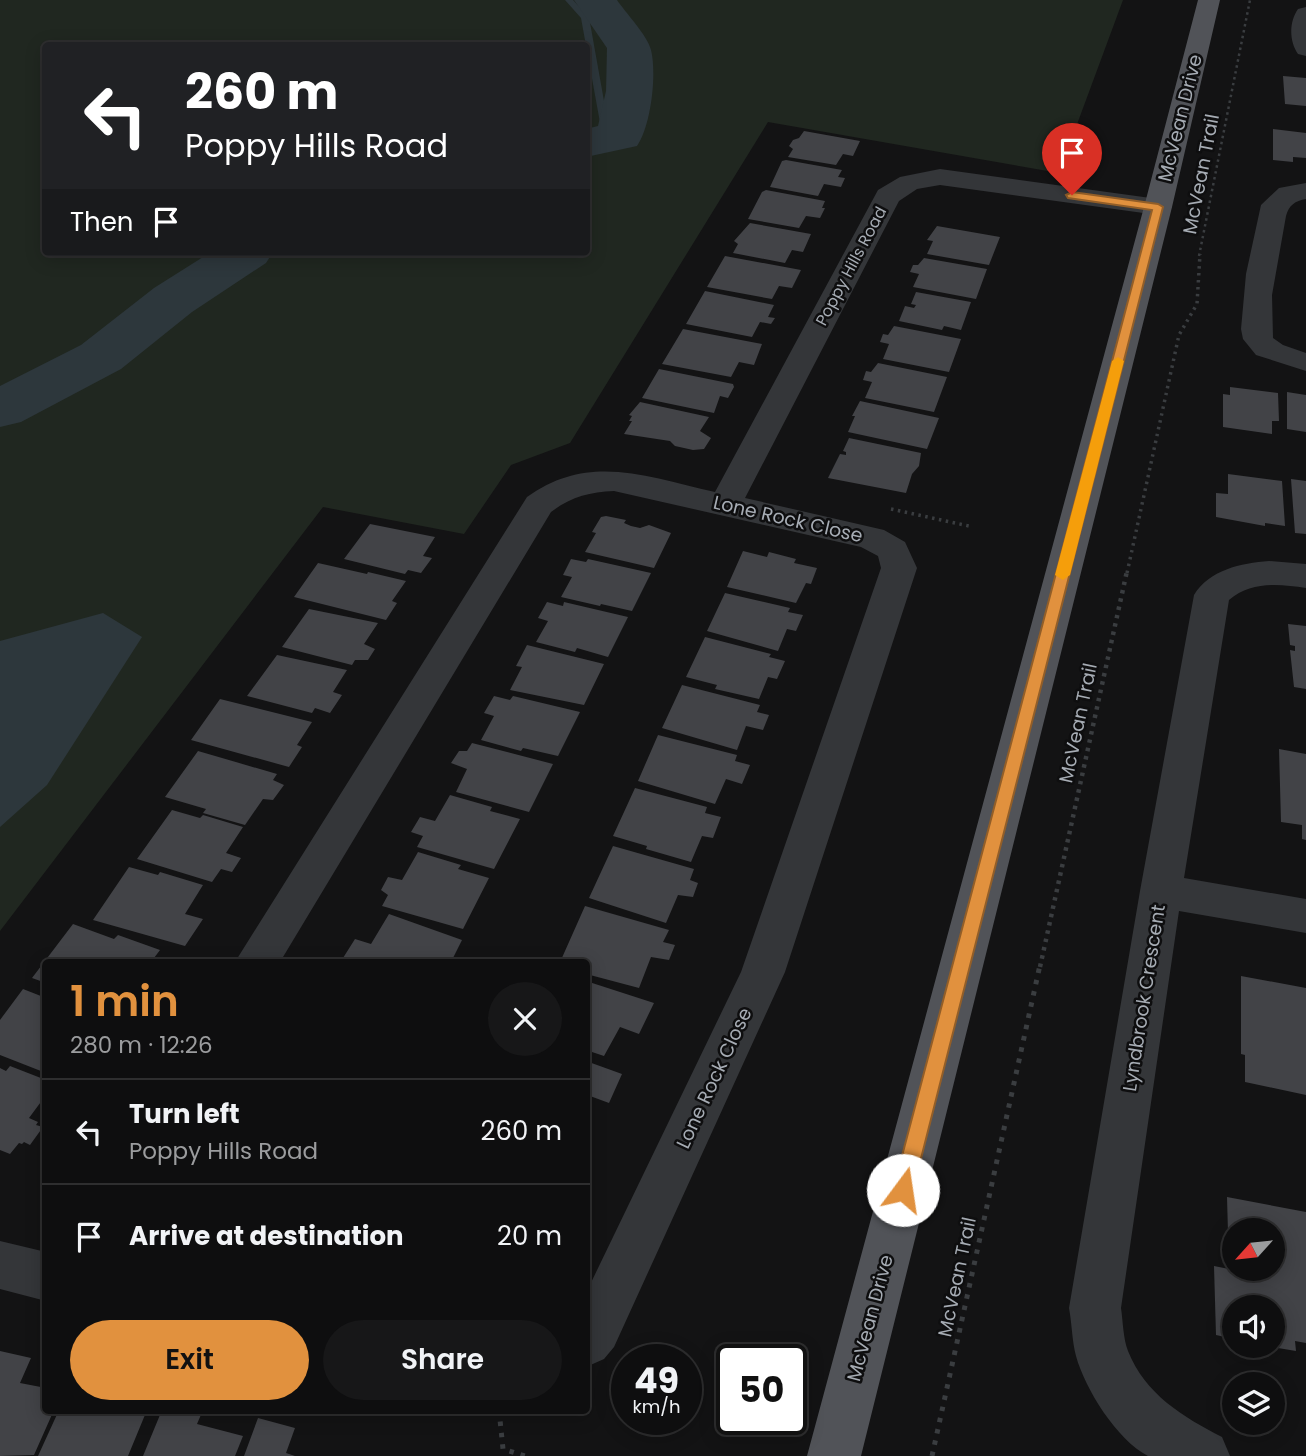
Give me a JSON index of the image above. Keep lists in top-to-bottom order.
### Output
{
  "streets": {
    "main road": ["McVean Drive"],
    "street": ["Poppy Hills Road", "Lone Rock Close", "Lyndbrook Crescent"],
    "path": ["McVean Trail"]
  },
  "crossings": [
    ["McVean Drive", "Poppy Hills Road"],
    ["Poppy Hills Road", "Lone Rock Close"]
  ],
  "north": "bottom left",
  "page": {
    "turn": ["260 m", "Poppy Hills Road"],
    "then": "Then",
    "heading": ["1 min", "280 m · 12:26"],
    "list": [
      {
        "name": "Turn left",
        "note": "Poppy Hills Road",
        "value": "260 m"
      },
      {
        "name": "Arrive at destination",
        "value": "20 m"
      }
    ],
    "buttons": ["Exit", "Share"],
    "speed": "49 km/h",
    "limit": "50"
  }
}
